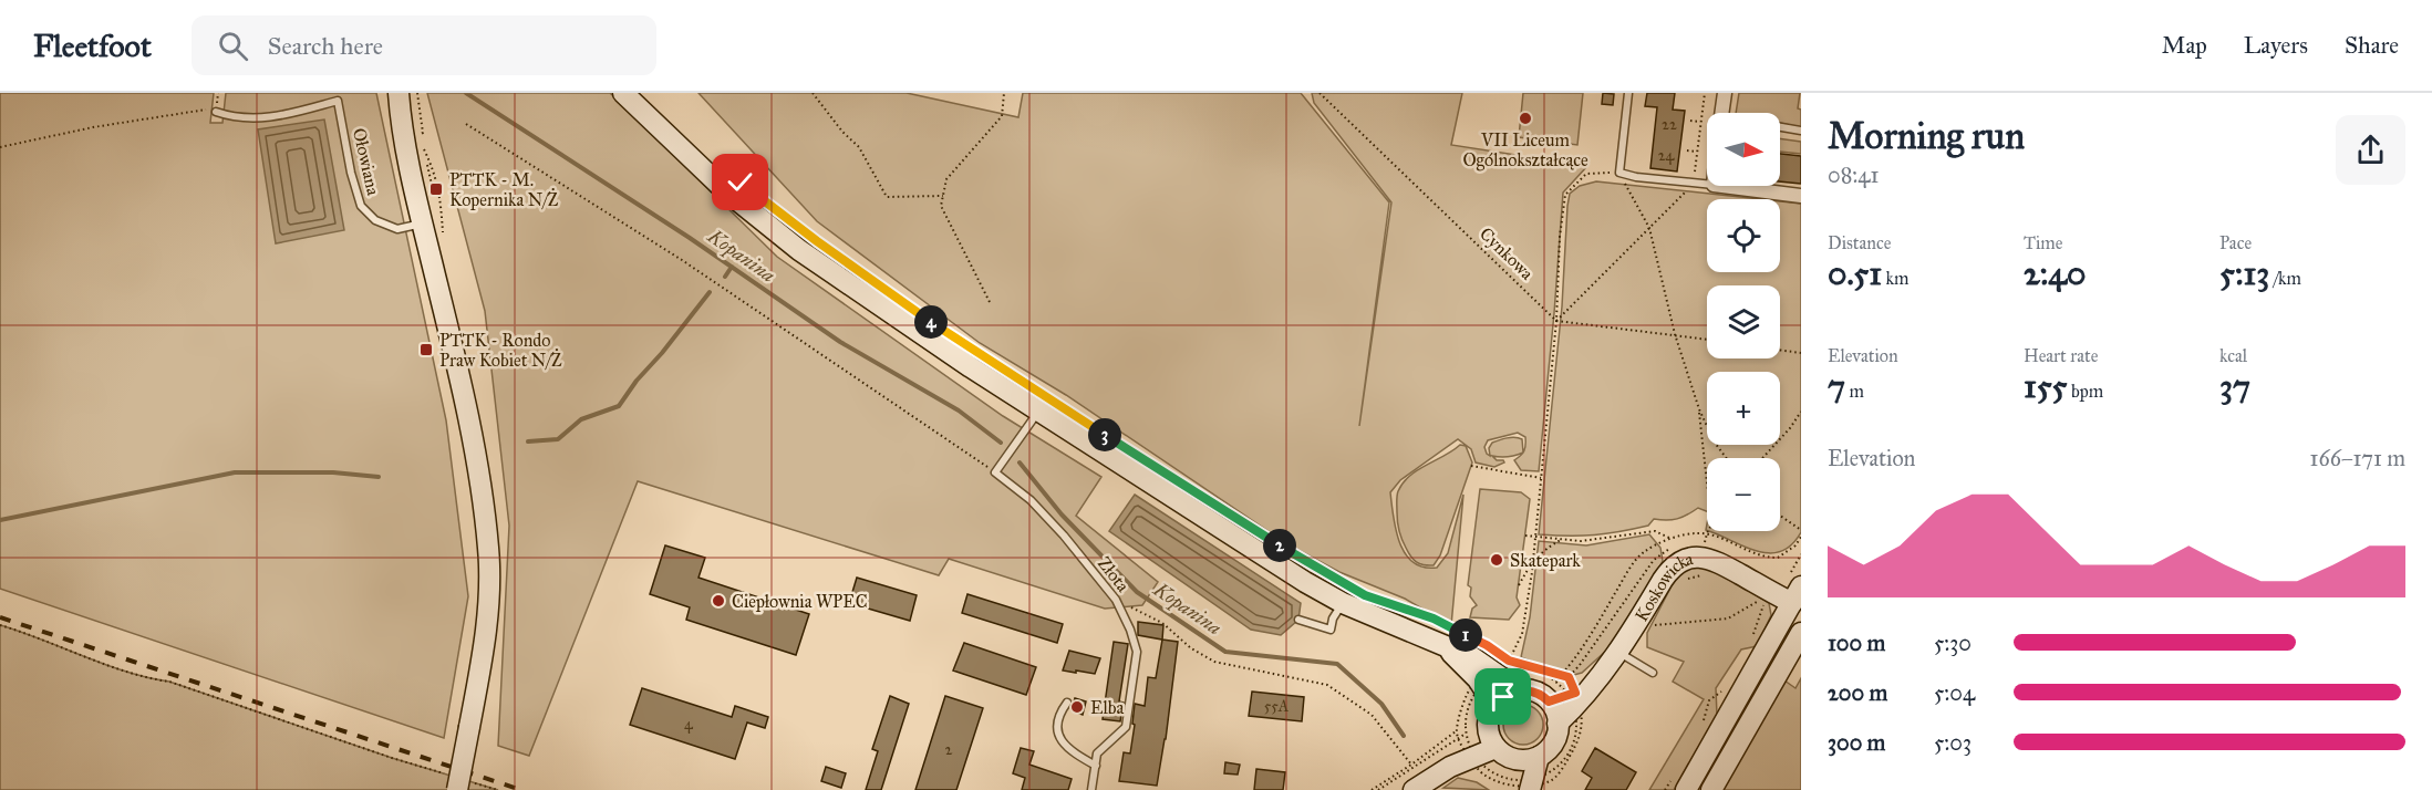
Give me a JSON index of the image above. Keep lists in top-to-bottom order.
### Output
{
  "streets": {
    "street": ["Koskowicka"],
    "lane": ["Ołowiana", "Złota"],
    "path": ["Cynkowa"]
  },
  "water": ["Kopanina"],
  "places": {
    "other": [
      "VII Liceum Ogólnokształcące",
      "Skatepark",
      "Ciepłownia WPEC",
      "Elba"
    ],
    "transit": ["PTTK - M. Kopernika N/Ż", "PTTK - Rondo Praw Kobiet N/Ż"]
  },
  "house_numbers": [
    "22",
    "24",
    "55A",
    "4",
    "2"
  ],
  "north": "right",
  "page": {
    "header": "Fleetfoot",
    "search": "Search here",
    "nav": ["Map", "Layers", "Share"],
    "heading": ["Morning run", "08:41"],
    "map_buttons": ["+", "−"],
    "stats": [
      ["Distance", "0.51 km"],
      ["Time", "2:40"],
      ["Pace", "5:13 /km"],
      ["Elevation", "7 m"],
      ["Heart rate", "155 bpm"],
      ["kcal", "37"]
    ],
    "pins": [
      "4",
      "3",
      "2",
      "1"
    ],
    "chart": ["Elevation", "166–171 m"],
    "list": [
      {
        "name": "100 m",
        "note": "5:30"
      },
      {
        "name": "200 m",
        "note": "5:04"
      },
      {
        "name": "300 m",
        "note": "5:03"
      }
    ]
  }
}
